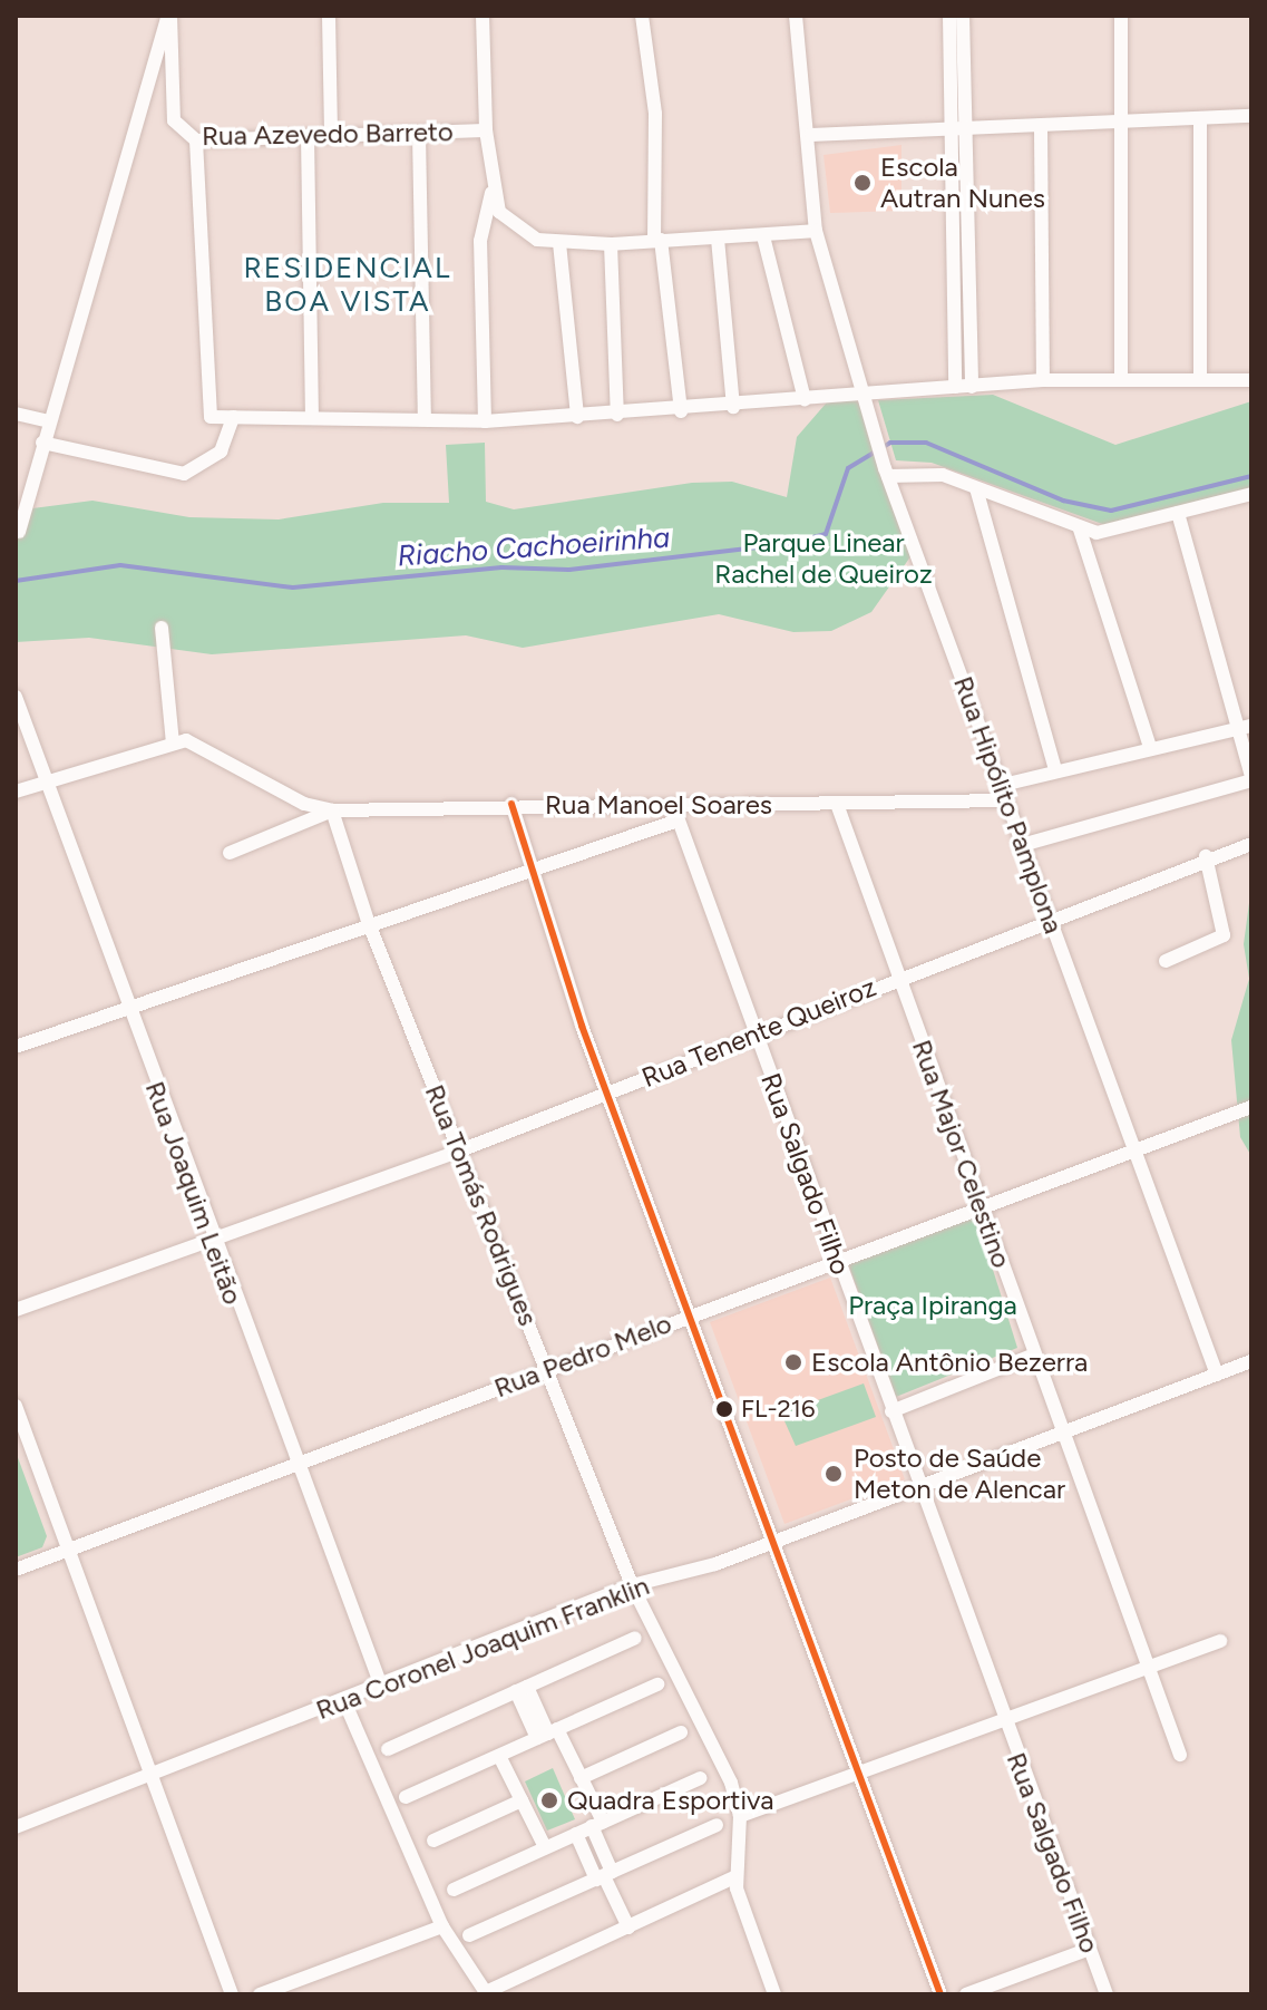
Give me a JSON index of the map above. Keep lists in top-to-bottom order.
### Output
{
  "streets": {
    "street": [
      "Rua Azevedo Barreto",
      "Rua Manoel Soares",
      "Rua Hipólito Pamplona",
      "Rua Tenente Queiroz",
      "Rua Major Celestino",
      "Rua Salgado Filho",
      "Rua Joaquim Leitão",
      "Rua Tomás Rodrigues",
      "Rua Pedro Melo",
      "Rua Coronel Joaquim Franklin"
    ]
  },
  "crossings": [
    ["Rua Manoel Soares", "Rua Hipólito Pamplona"],
    ["Rua Manoel Soares", "Rua Major Celestino"],
    ["Rua Manoel Soares", "Rua Salgado Filho"],
    ["Rua Manoel Soares", "Rua Tomás Rodrigues"],
    ["Rua Hipólito Pamplona", "Rua Tenente Queiroz"],
    ["Rua Hipólito Pamplona", "Rua Pedro Melo"],
    ["Rua Hipólito Pamplona", "Rua Coronel Joaquim Franklin"],
    ["Rua Tenente Queiroz", "Rua Major Celestino"],
    ["Rua Tenente Queiroz", "Rua Salgado Filho"],
    ["Rua Tenente Queiroz", "Rua Joaquim Leitão"],
    ["Rua Tenente Queiroz", "Rua Tomás Rodrigues"],
    ["Rua Major Celestino", "Rua Pedro Melo"],
    ["Rua Major Celestino", "Rua Coronel Joaquim Franklin"],
    ["Rua Salgado Filho", "Rua Pedro Melo"],
    ["Rua Salgado Filho", "Rua Coronel Joaquim Franklin"],
    ["Rua Joaquim Leitão", "Rua Pedro Melo"],
    ["Rua Joaquim Leitão", "Rua Coronel Joaquim Franklin"],
    ["Rua Tomás Rodrigues", "Rua Pedro Melo"],
    ["Rua Tomás Rodrigues", "Rua Coronel Joaquim Franklin"]
  ],
  "districts": ["RESIDENCIAL BOA VISTA"],
  "water": ["Riacho Cachoeirinha"],
  "parks": ["Parque Linear Rachel de Queiroz", "Praça Ipiranga"],
  "places": [
    "Escola Autran Nunes",
    "Escola Antônio Bezerra",
    "FL-216",
    "Posto de Saúde Meton de Alencar",
    "Quadra Esportiva"
  ]
}
